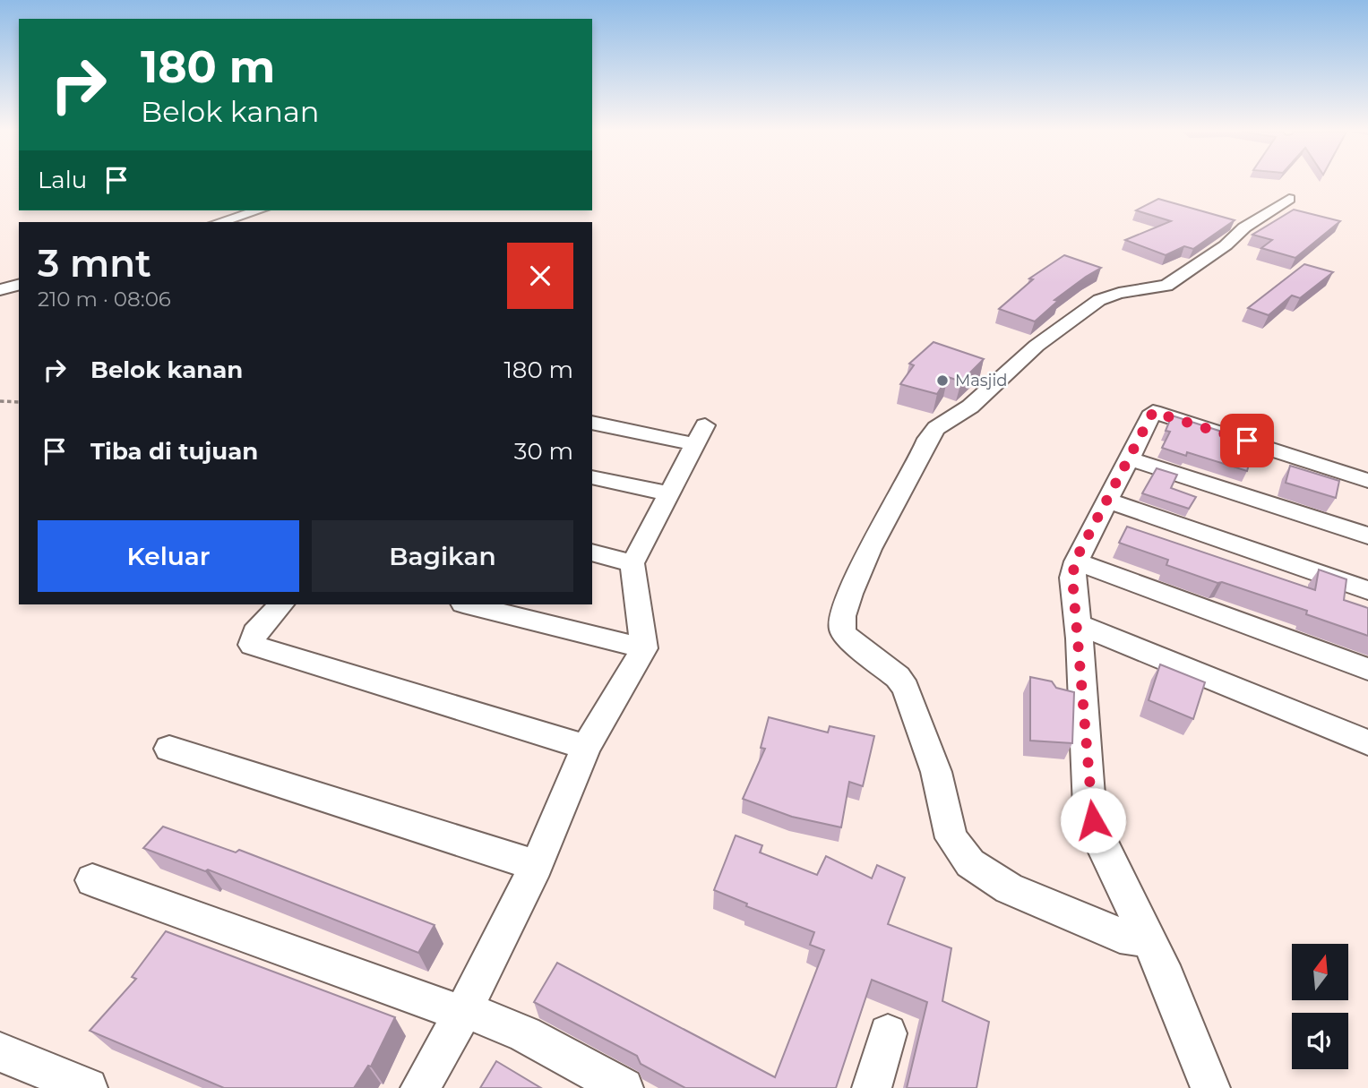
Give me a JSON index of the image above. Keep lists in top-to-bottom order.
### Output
{
  "places": ["Masjid"],
  "north": "top",
  "page": {
    "turn": ["180 m", "Belok kanan"],
    "then": "Lalu",
    "heading": ["3 mnt", "210 m · 08:06"],
    "list": [
      {
        "name": "Belok kanan",
        "value": "180 m"
      },
      {
        "name": "Tiba di tujuan",
        "value": "30 m"
      }
    ],
    "buttons": ["Keluar", "Bagikan"]
  }
}
